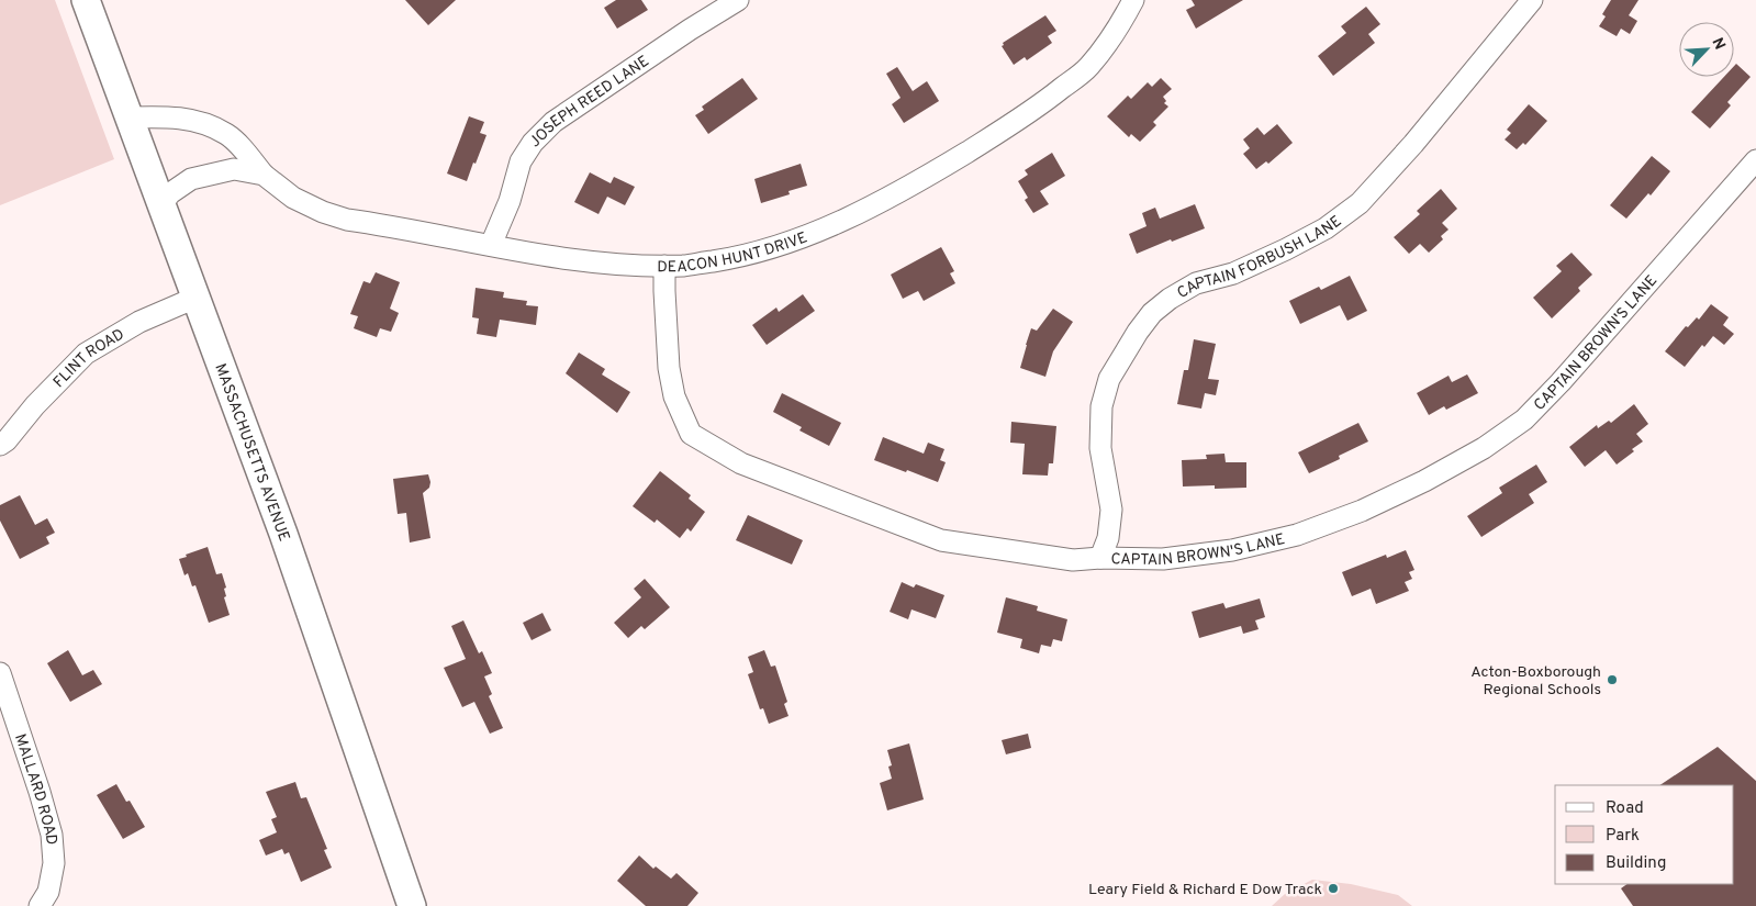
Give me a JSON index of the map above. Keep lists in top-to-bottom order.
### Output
{
  "streets": {
    "main road": ["MASSACHUSETTS AVENUE"],
    "street": [
      "JOSEPH REED LANE",
      "DEACON HUNT DRIVE",
      "CAPTAIN FORBUSH LANE",
      "CAPTAIN BROWN'S LANE",
      "FLINT ROAD",
      "MALLARD ROAD"
    ]
  },
  "crossings": [
    ["JOSEPH REED LANE", "DEACON HUNT DRIVE"],
    ["DEACON HUNT DRIVE", "CAPTAIN BROWN'S LANE"],
    ["DEACON HUNT DRIVE", "MASSACHUSETTS AVENUE"],
    ["CAPTAIN FORBUSH LANE", "CAPTAIN BROWN'S LANE"],
    ["FLINT ROAD", "MASSACHUSETTS AVENUE"]
  ],
  "places": ["Acton-Boxborough Regional Schools", "Leary Field & Richard E Dow Track"],
  "legend": ["Road", "Park", "Building"],
  "north": "top right"
}
